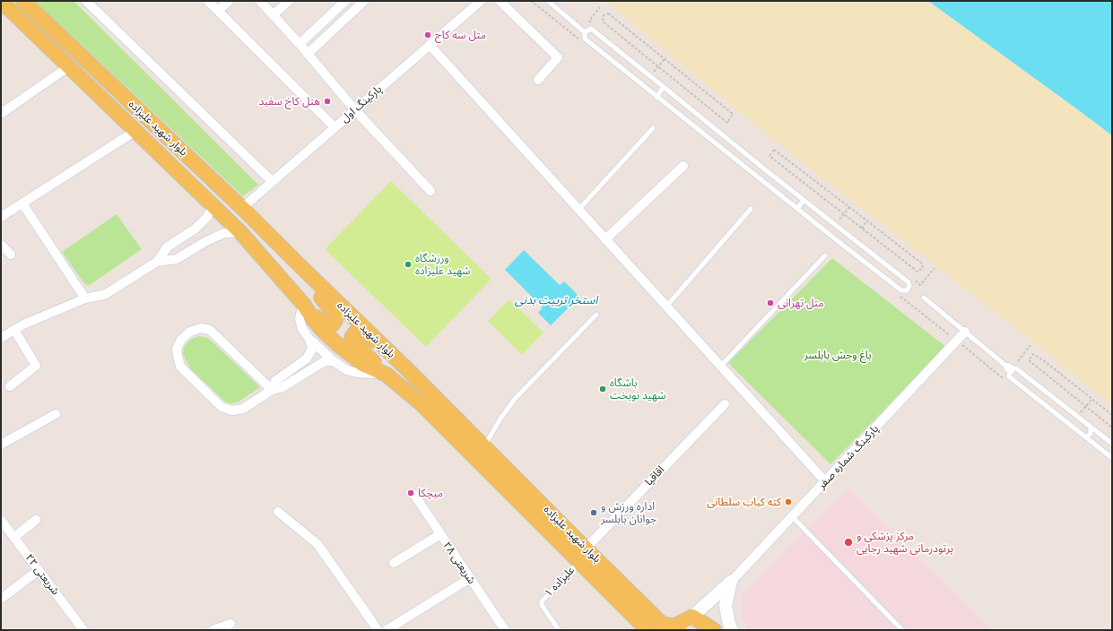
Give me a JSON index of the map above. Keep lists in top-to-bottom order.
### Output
{
  "streets": {
    "main road": ["بلوار شهید علیزاده"],
    "street": [
      "پارکینگ اول",
      "پارکینگ شماره صفر",
      "اقاقیا",
      "شریعتی ۲۸",
      "شریعتی ۲۲"
    ],
    "lane": ["علیزاده ۱"]
  },
  "crossings": [
    ["پارکینگ اول", "بلوار شهید علیزاده"],
    ["بلوار شهید علیزاده", "اقاقیا"],
    ["بلوار شهید علیزاده", "علیزاده ۱"]
  ],
  "water": ["استخر تربیت بدنی"],
  "parks": ["باغ وحش بابلسر"],
  "places": [
    "متل سه کاج",
    "هتل کاخ سفید",
    "ورزشگاه شهید علیزاده",
    "متل تهرانی",
    "باشگاه شهید نوبخت",
    "میچکا",
    "کته کباب سلطانی",
    "اداره ورزش و جوانان بابلسر",
    "مرکز پزشکی و پرتودرمانی شهید رجایی"
  ]
}
